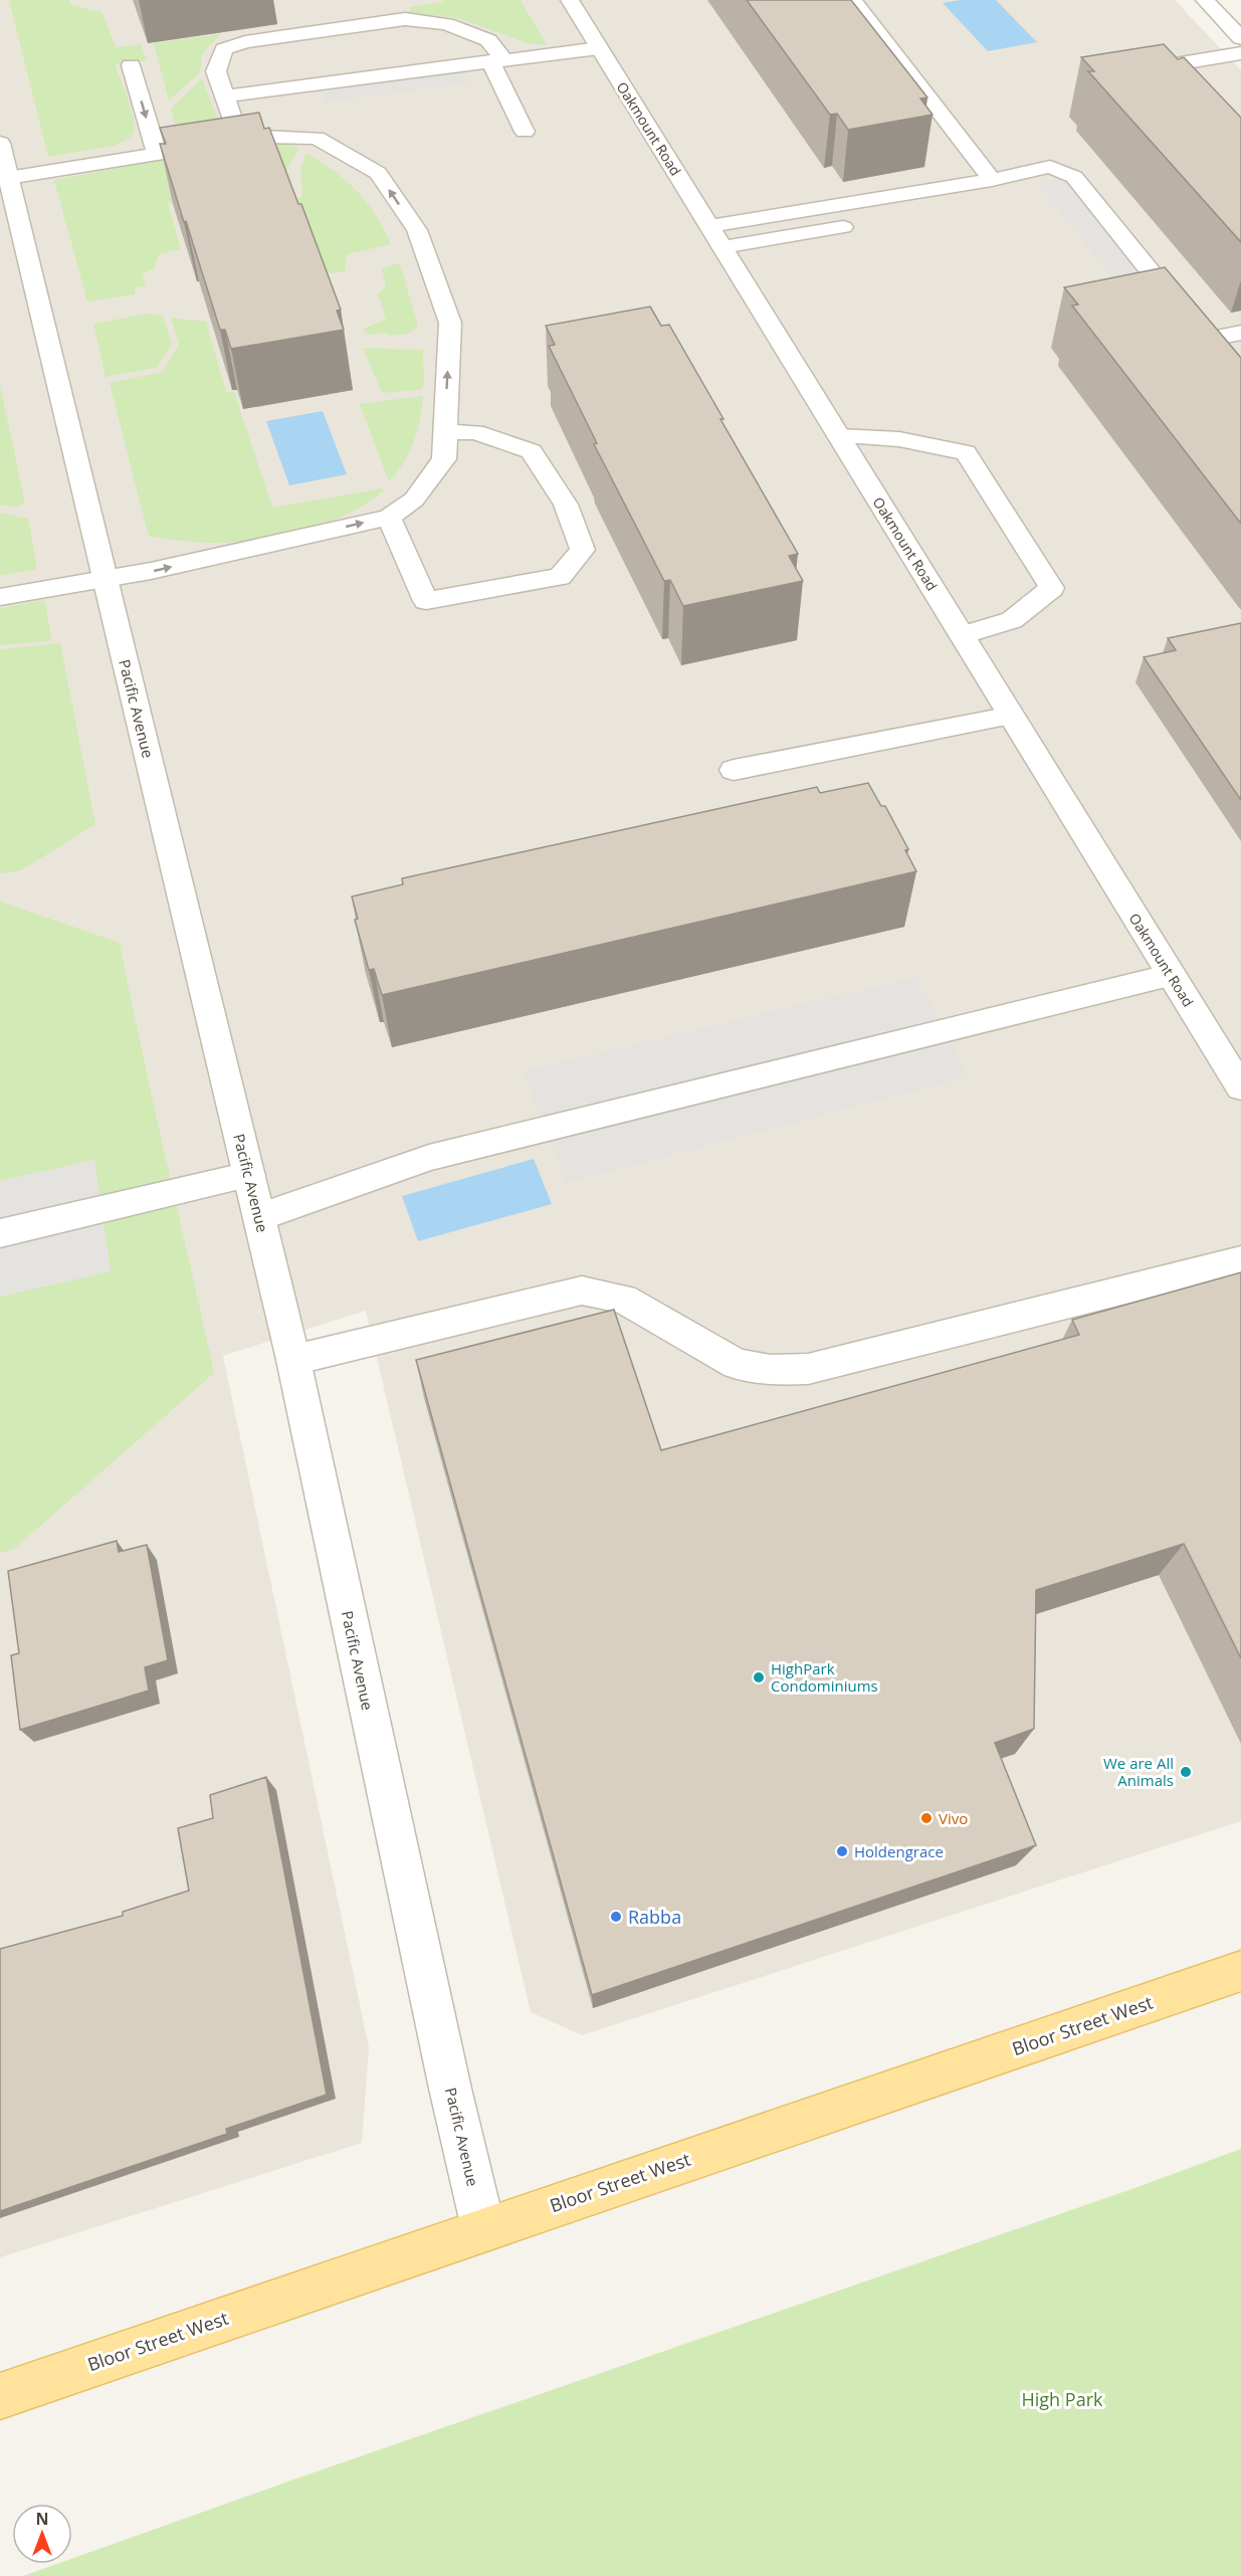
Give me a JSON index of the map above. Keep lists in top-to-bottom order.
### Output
{
  "streets": {
    "main road": ["Bloor Street West"],
    "street": ["Oakmount Road", "Pacific Avenue"]
  },
  "crossings": [
    ["Pacific Avenue", "Bloor Street West"]
  ],
  "parks": ["High Park"],
  "places": [
    "HighPark Condominiums",
    "We are All Animals",
    "Vivo",
    "Holdengrace",
    "Rabba"
  ],
  "north": "top"
}
